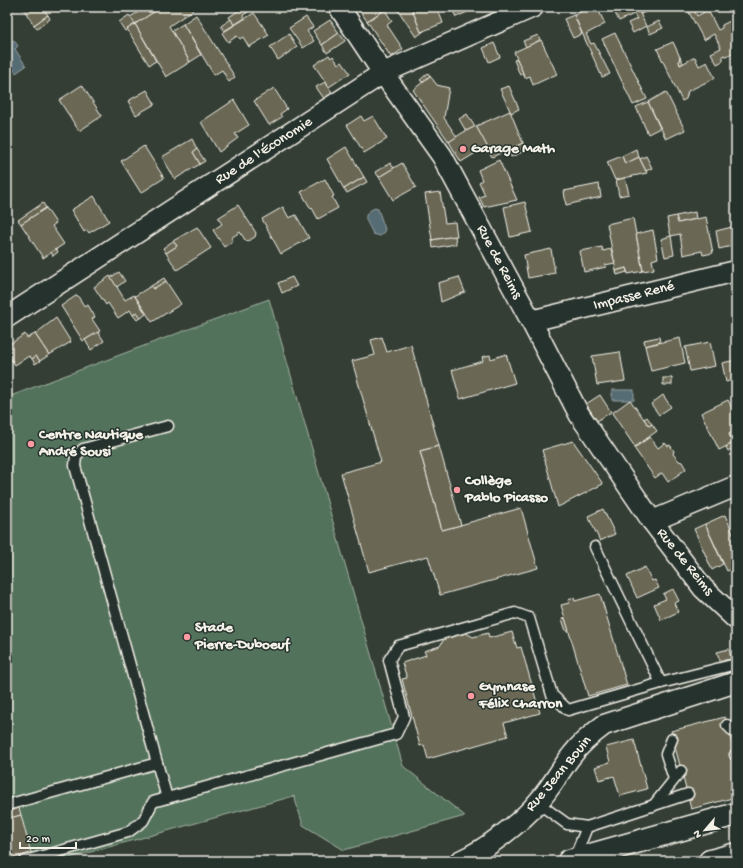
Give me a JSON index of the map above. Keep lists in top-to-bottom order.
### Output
{
  "streets": {
    "street": [
      "Rue de l'Économie",
      "Rue de Reims",
      "Impasse René",
      "Rue Jean Bouin"
    ]
  },
  "crossings": [
    ["Rue de l'Économie", "Rue de Reims"],
    ["Rue de Reims", "Impasse René"]
  ],
  "places": [
    "Garage Math",
    "Centre Nautique André Sousi",
    "Collège Pablo Picasso",
    "Stade Pierre-Duboeuf",
    "Gymnase Félix Charron"
  ],
  "scale_bar": "20 m",
  "north": "bottom left"
}
